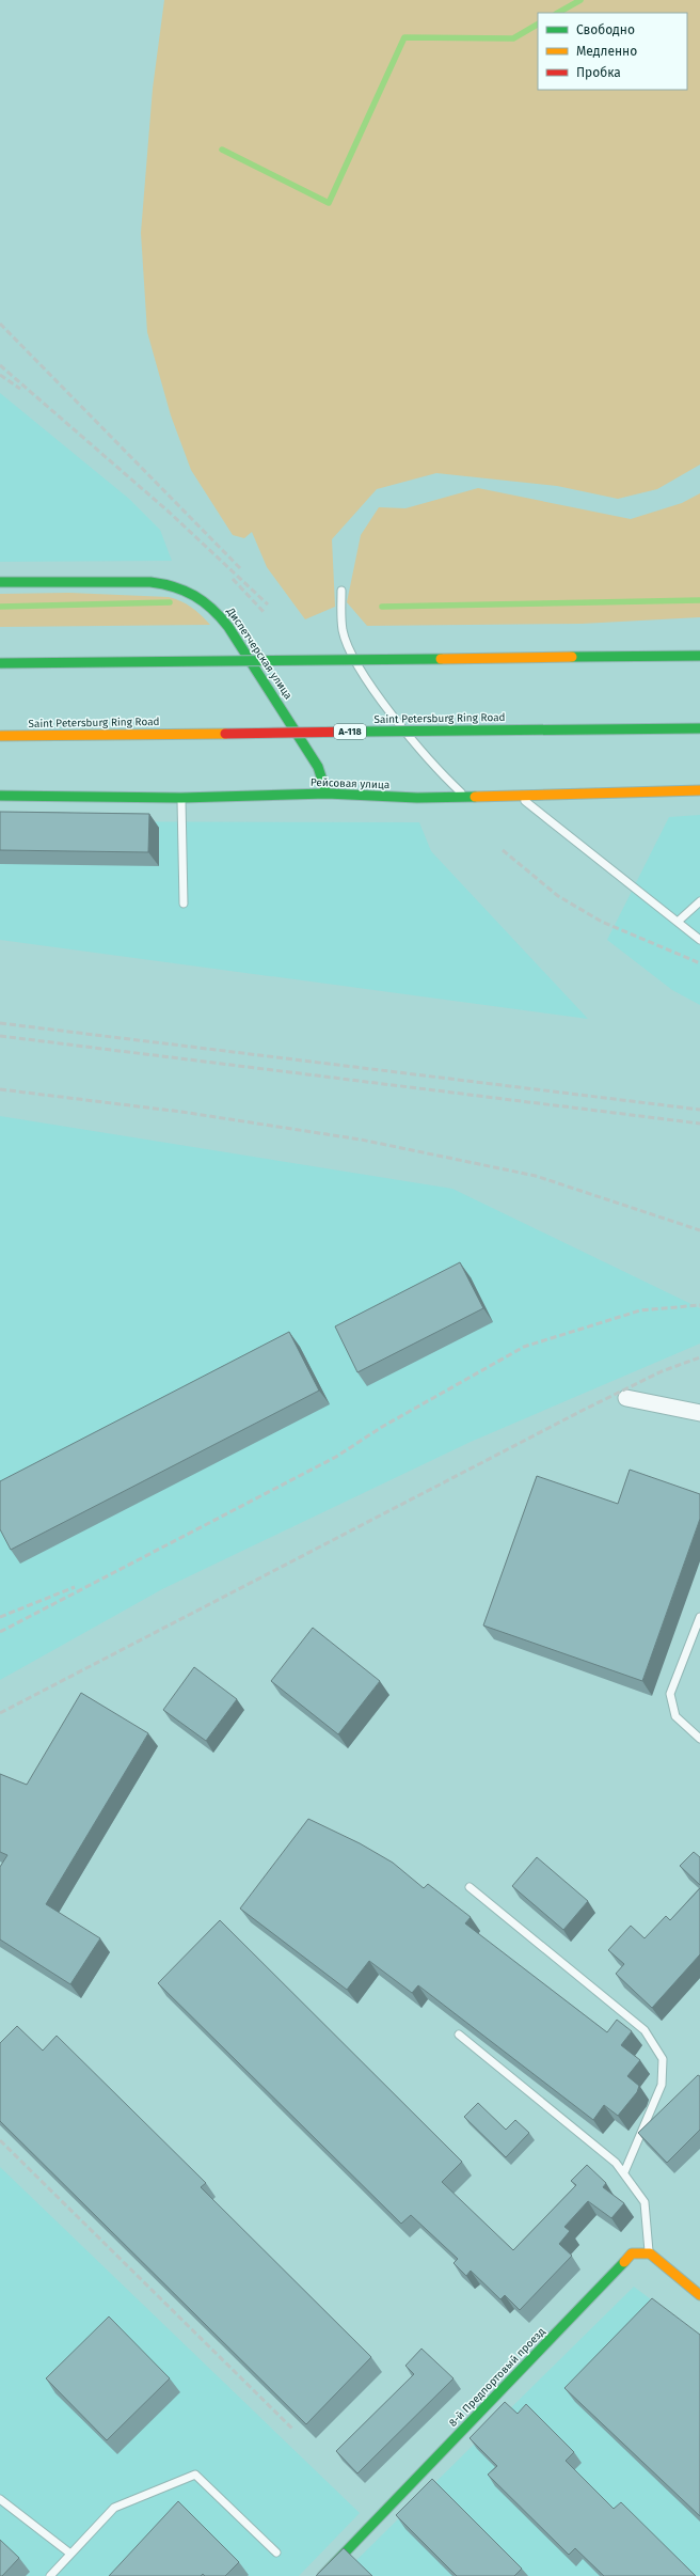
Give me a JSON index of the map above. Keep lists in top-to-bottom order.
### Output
{
  "streets": {
    "main road": [
      "Диспетчерская улица",
      "Saint Petersburg Ring Road",
      "А-118",
      "Рейсовая улица",
      "8-й Предпортовый проезд"
    ]
  },
  "crossings": [
    ["Диспетчерская улица", "Рейсовая улица"]
  ],
  "legend": ["Свободно", "Медленно", "Пробка"]
}
